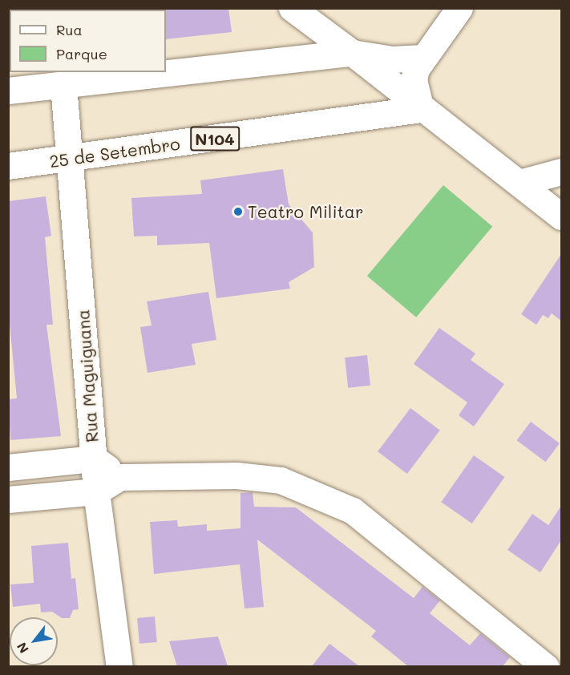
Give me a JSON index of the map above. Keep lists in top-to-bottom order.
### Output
{
  "streets": {
    "street": ["N104", "25 de Setembro", "Rua Maguiguana"]
  },
  "crossings": [
    ["25 de Setembro", "Rua Maguiguana"]
  ],
  "places": ["Teatro Militar"],
  "legend": ["Rua", "Parque"],
  "north": "bottom left"
}
